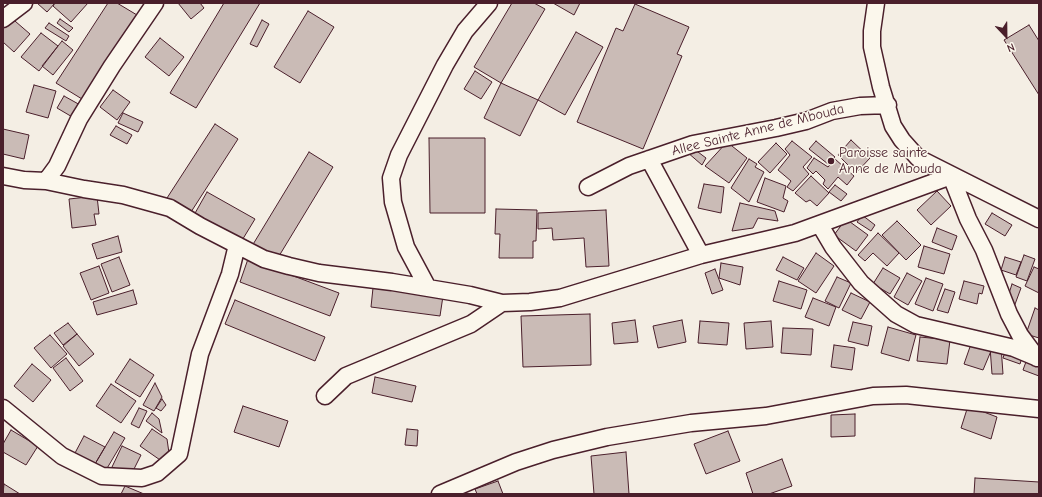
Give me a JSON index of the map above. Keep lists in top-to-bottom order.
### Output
{
  "streets": {
    "street": ["Allee Sainte Anne de Mbouda"]
  },
  "places": ["Paroisse sainte Anne de Mbouda"],
  "north": "bottom"
}
